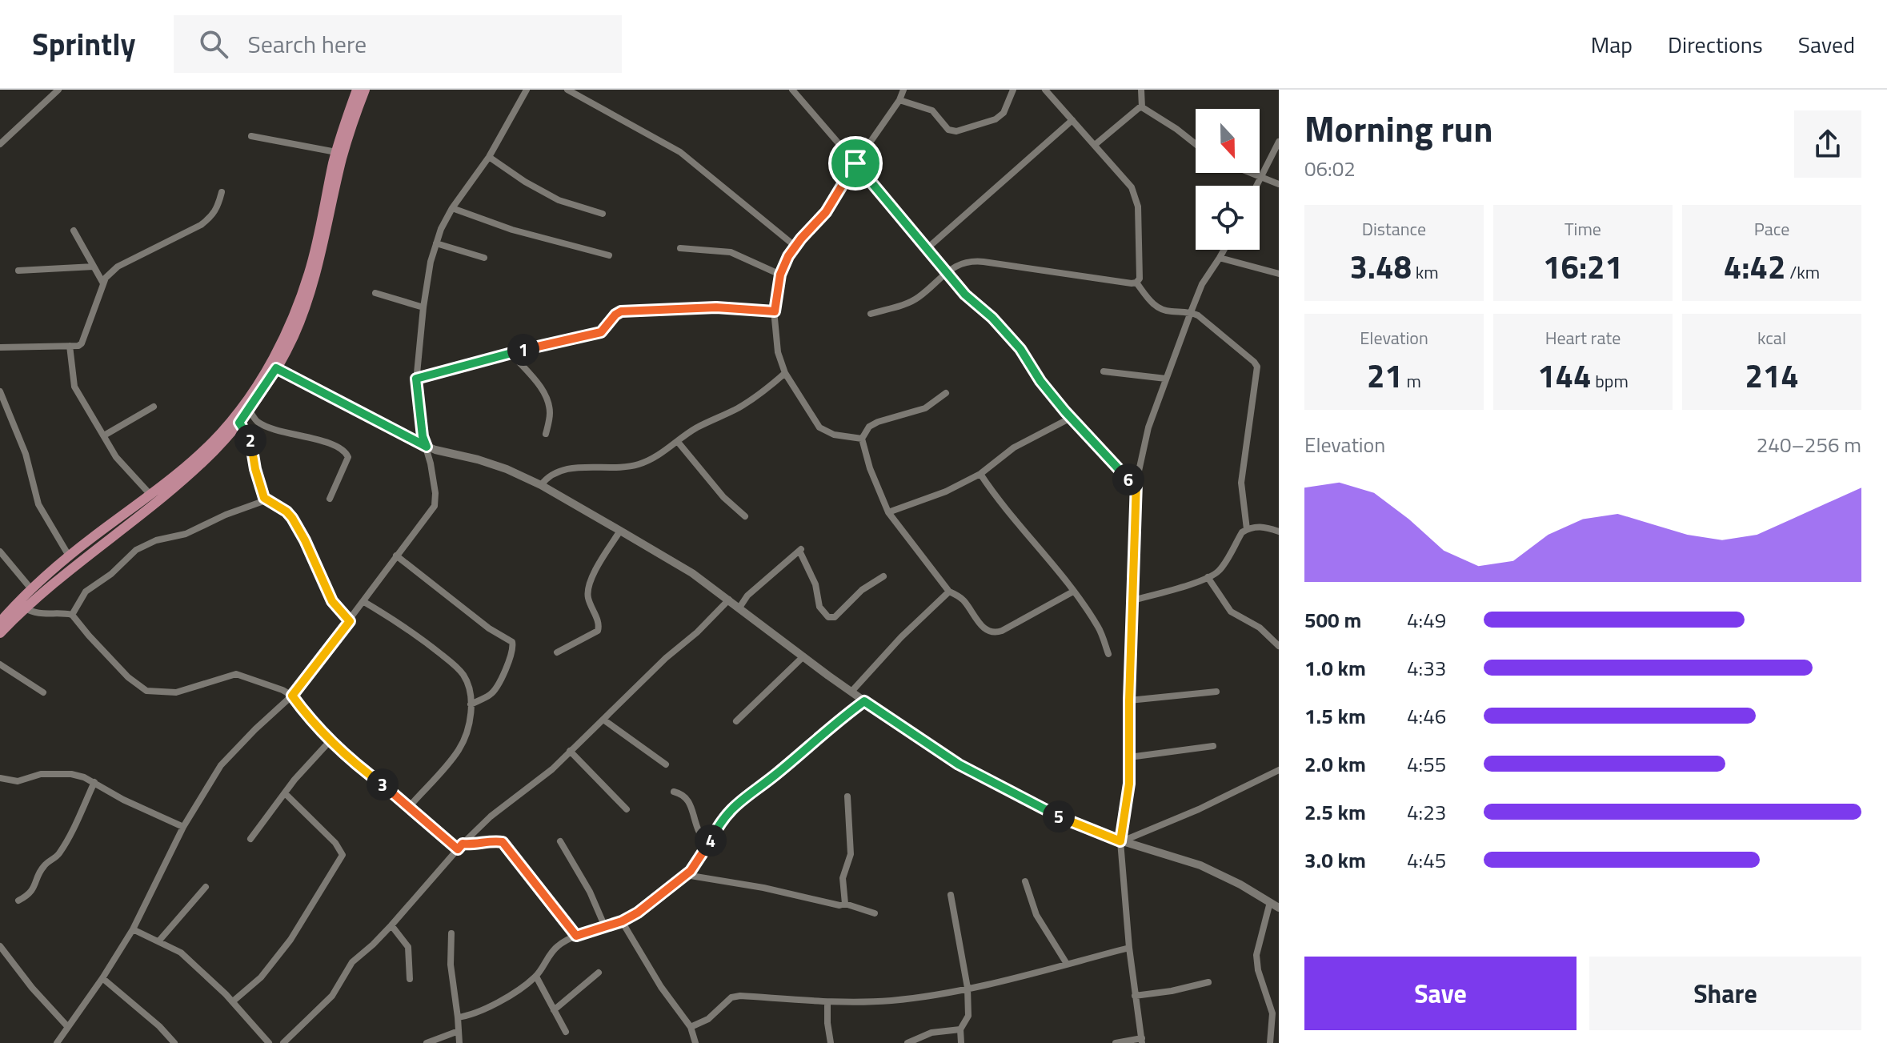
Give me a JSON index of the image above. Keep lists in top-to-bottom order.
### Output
{
  "north": "bottom",
  "page": {
    "header": "Sprintly",
    "search": "Search here",
    "nav": ["Map", "Directions", "Saved"],
    "heading": ["Morning run", "06:02"],
    "stats": [
      ["Distance", "3.48 km"],
      ["Time", "16:21"],
      ["Pace", "4:42 /km"],
      ["Elevation", "21 m"],
      ["Heart rate", "144 bpm"],
      ["kcal", "214"]
    ],
    "pins": [
      "1",
      "2",
      "6",
      "3",
      "5",
      "4"
    ],
    "chart": ["Elevation", "240–256 m"],
    "list": [
      {
        "name": "500 m",
        "note": "4:49"
      },
      {
        "name": "1.0 km",
        "note": "4:33"
      },
      {
        "name": "1.5 km",
        "note": "4:46"
      },
      {
        "name": "2.0 km",
        "note": "4:55"
      },
      {
        "name": "2.5 km",
        "note": "4:23"
      },
      {
        "name": "3.0 km",
        "note": "4:45"
      }
    ],
    "buttons": ["Save", "Share"]
  }
}
